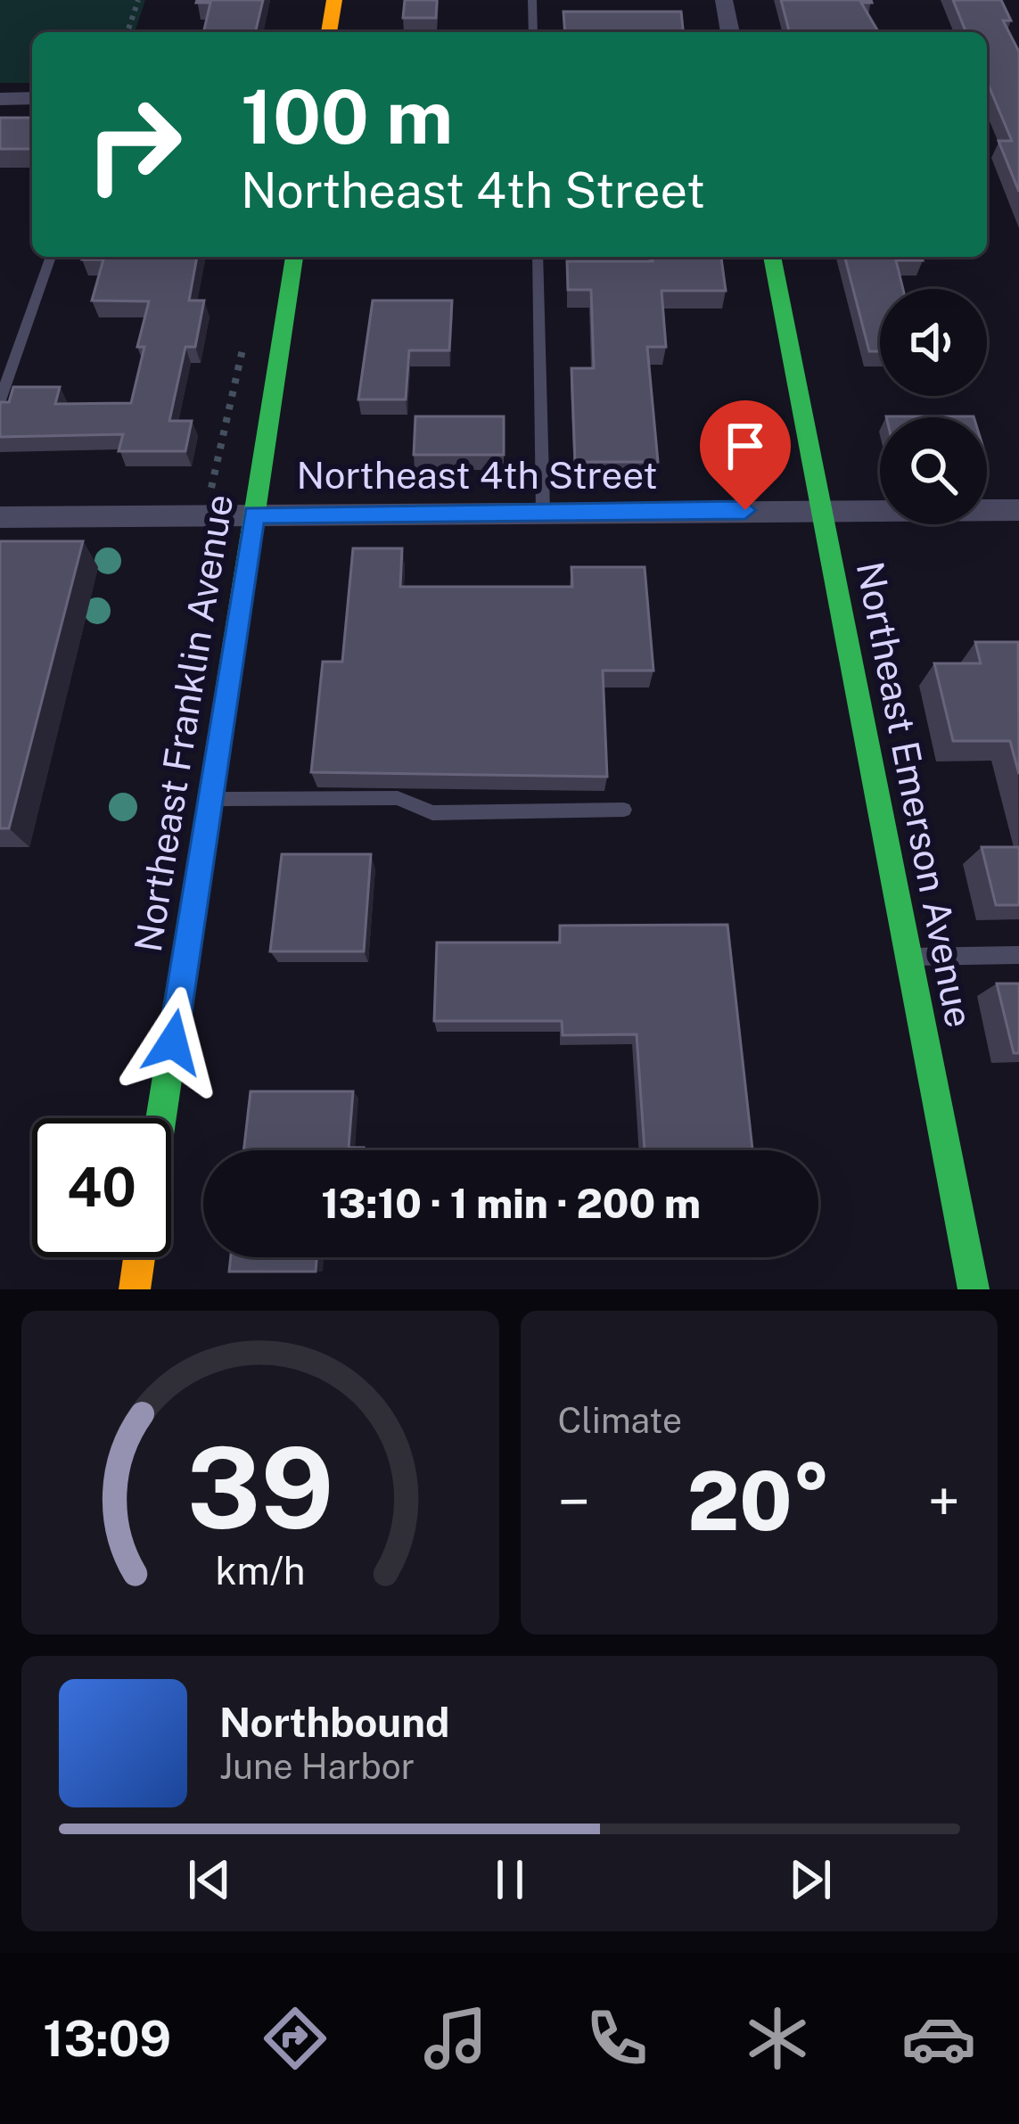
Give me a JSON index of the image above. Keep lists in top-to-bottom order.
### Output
{
  "streets": {
    "street": ["Northeast 4th Street", "Northeast Franklin Avenue", "Northeast Emerson Avenue"]
  },
  "crossings": [
    ["Northeast 4th Street", "Northeast Franklin Avenue"],
    ["Northeast 4th Street", "Northeast Emerson Avenue"]
  ],
  "page": {
    "turn": ["100 m", "Northeast 4th Street"],
    "limit": "40",
    "trip": "13:10 · 1 min · 200 m",
    "tile": "Climate",
    "heat": ["−", "20°", "+"],
    "song": ["Northbound", "June Harbor"],
    "tabs": "13:09",
    "gauge": ["39", "km/h"]
  }
}
